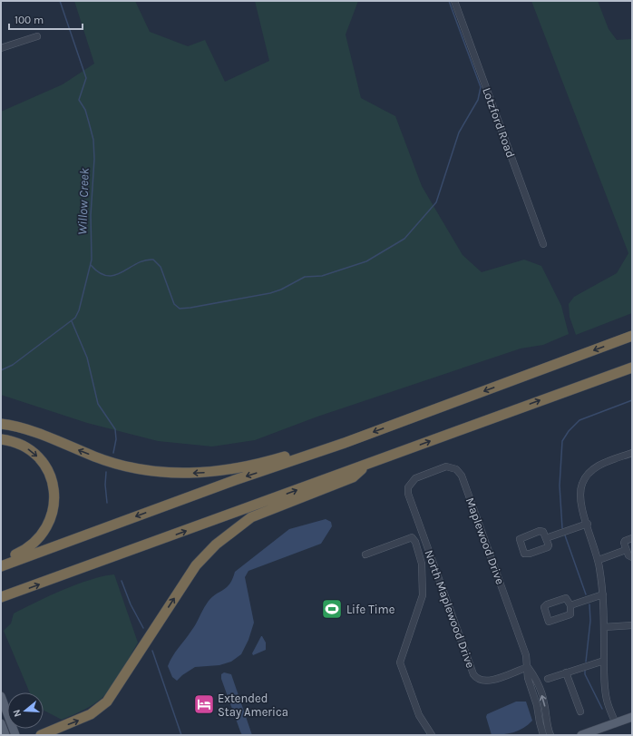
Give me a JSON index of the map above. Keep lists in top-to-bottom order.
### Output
{
  "streets": {
    "street": ["Lotzford Road", "Maplewood Drive", "North Maplewood Drive"]
  },
  "crossings": [
    ["Maplewood Drive", "North Maplewood Drive"]
  ],
  "water": ["Willow Creek"],
  "places": {
    "sports": ["Life Time"],
    "hotel": ["Extended Stay America"]
  },
  "scale_bar": "100 m",
  "north": "left"
}
